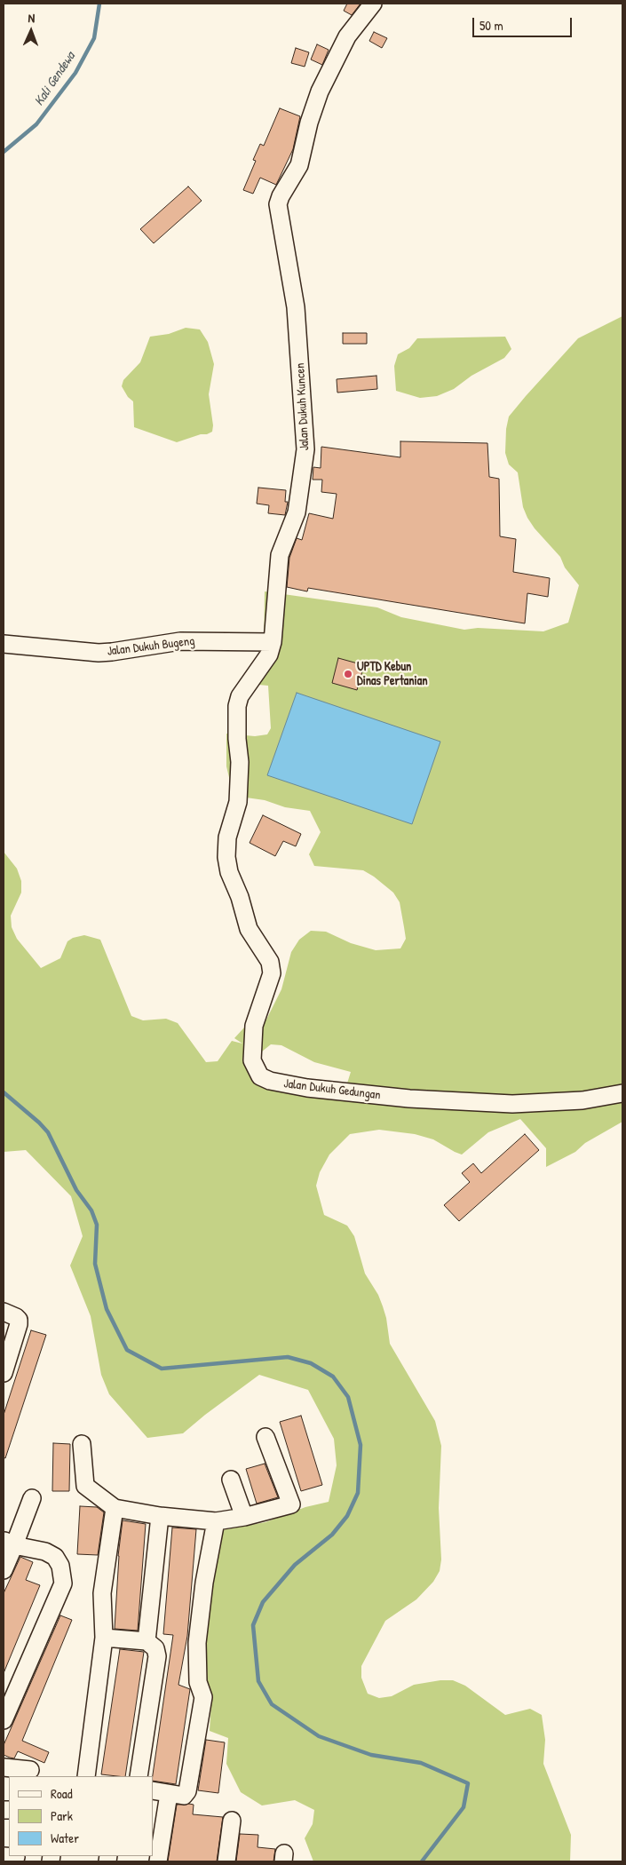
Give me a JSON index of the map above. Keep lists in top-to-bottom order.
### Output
{
  "streets": {
    "street": ["Jalan Dukuh Kuncen", "Jalan Dukuh Bugeng", "Jalan Dukuh Gedungan"]
  },
  "crossings": [
    ["Jalan Dukuh Kuncen", "Jalan Dukuh Bugeng"],
    ["Jalan Dukuh Kuncen", "Jalan Dukuh Gedungan"]
  ],
  "water": ["Kali Gendewa"],
  "places": ["UPTD Kebun Dinas Pertanian"],
  "legend": ["Road", "Park", "Water"],
  "scale_bar": "50 m",
  "north": "top"
}
